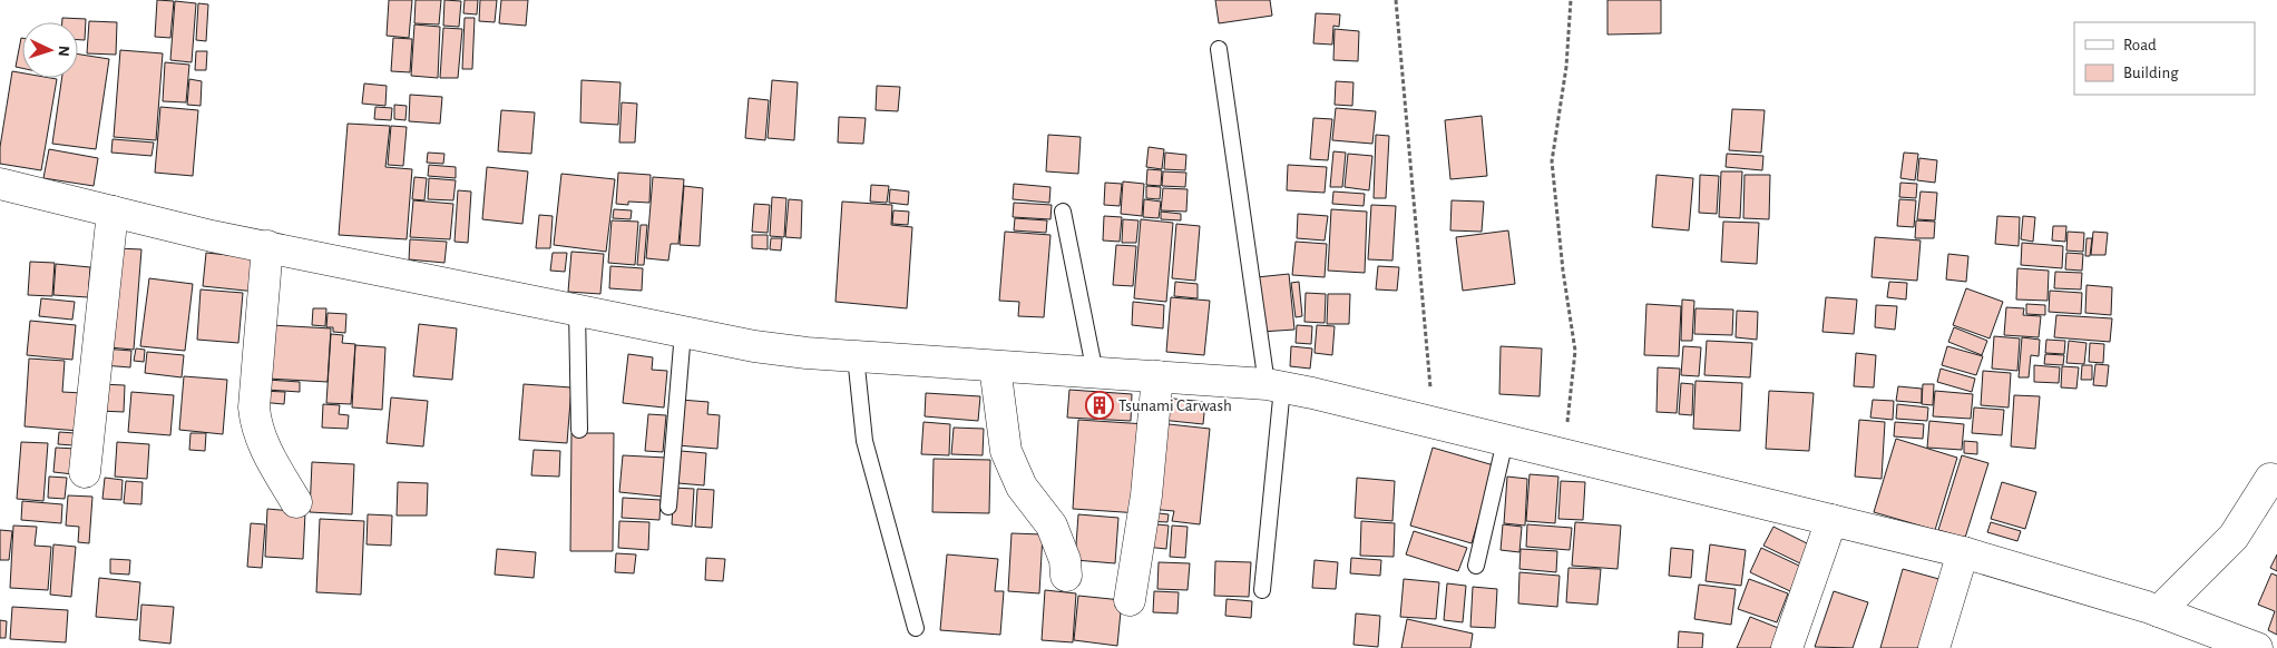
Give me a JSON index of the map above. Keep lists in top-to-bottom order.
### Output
{
  "places": {
    "building": ["Tsunami Carwash"]
  },
  "legend": ["Road", "Building"],
  "north": "right"
}
